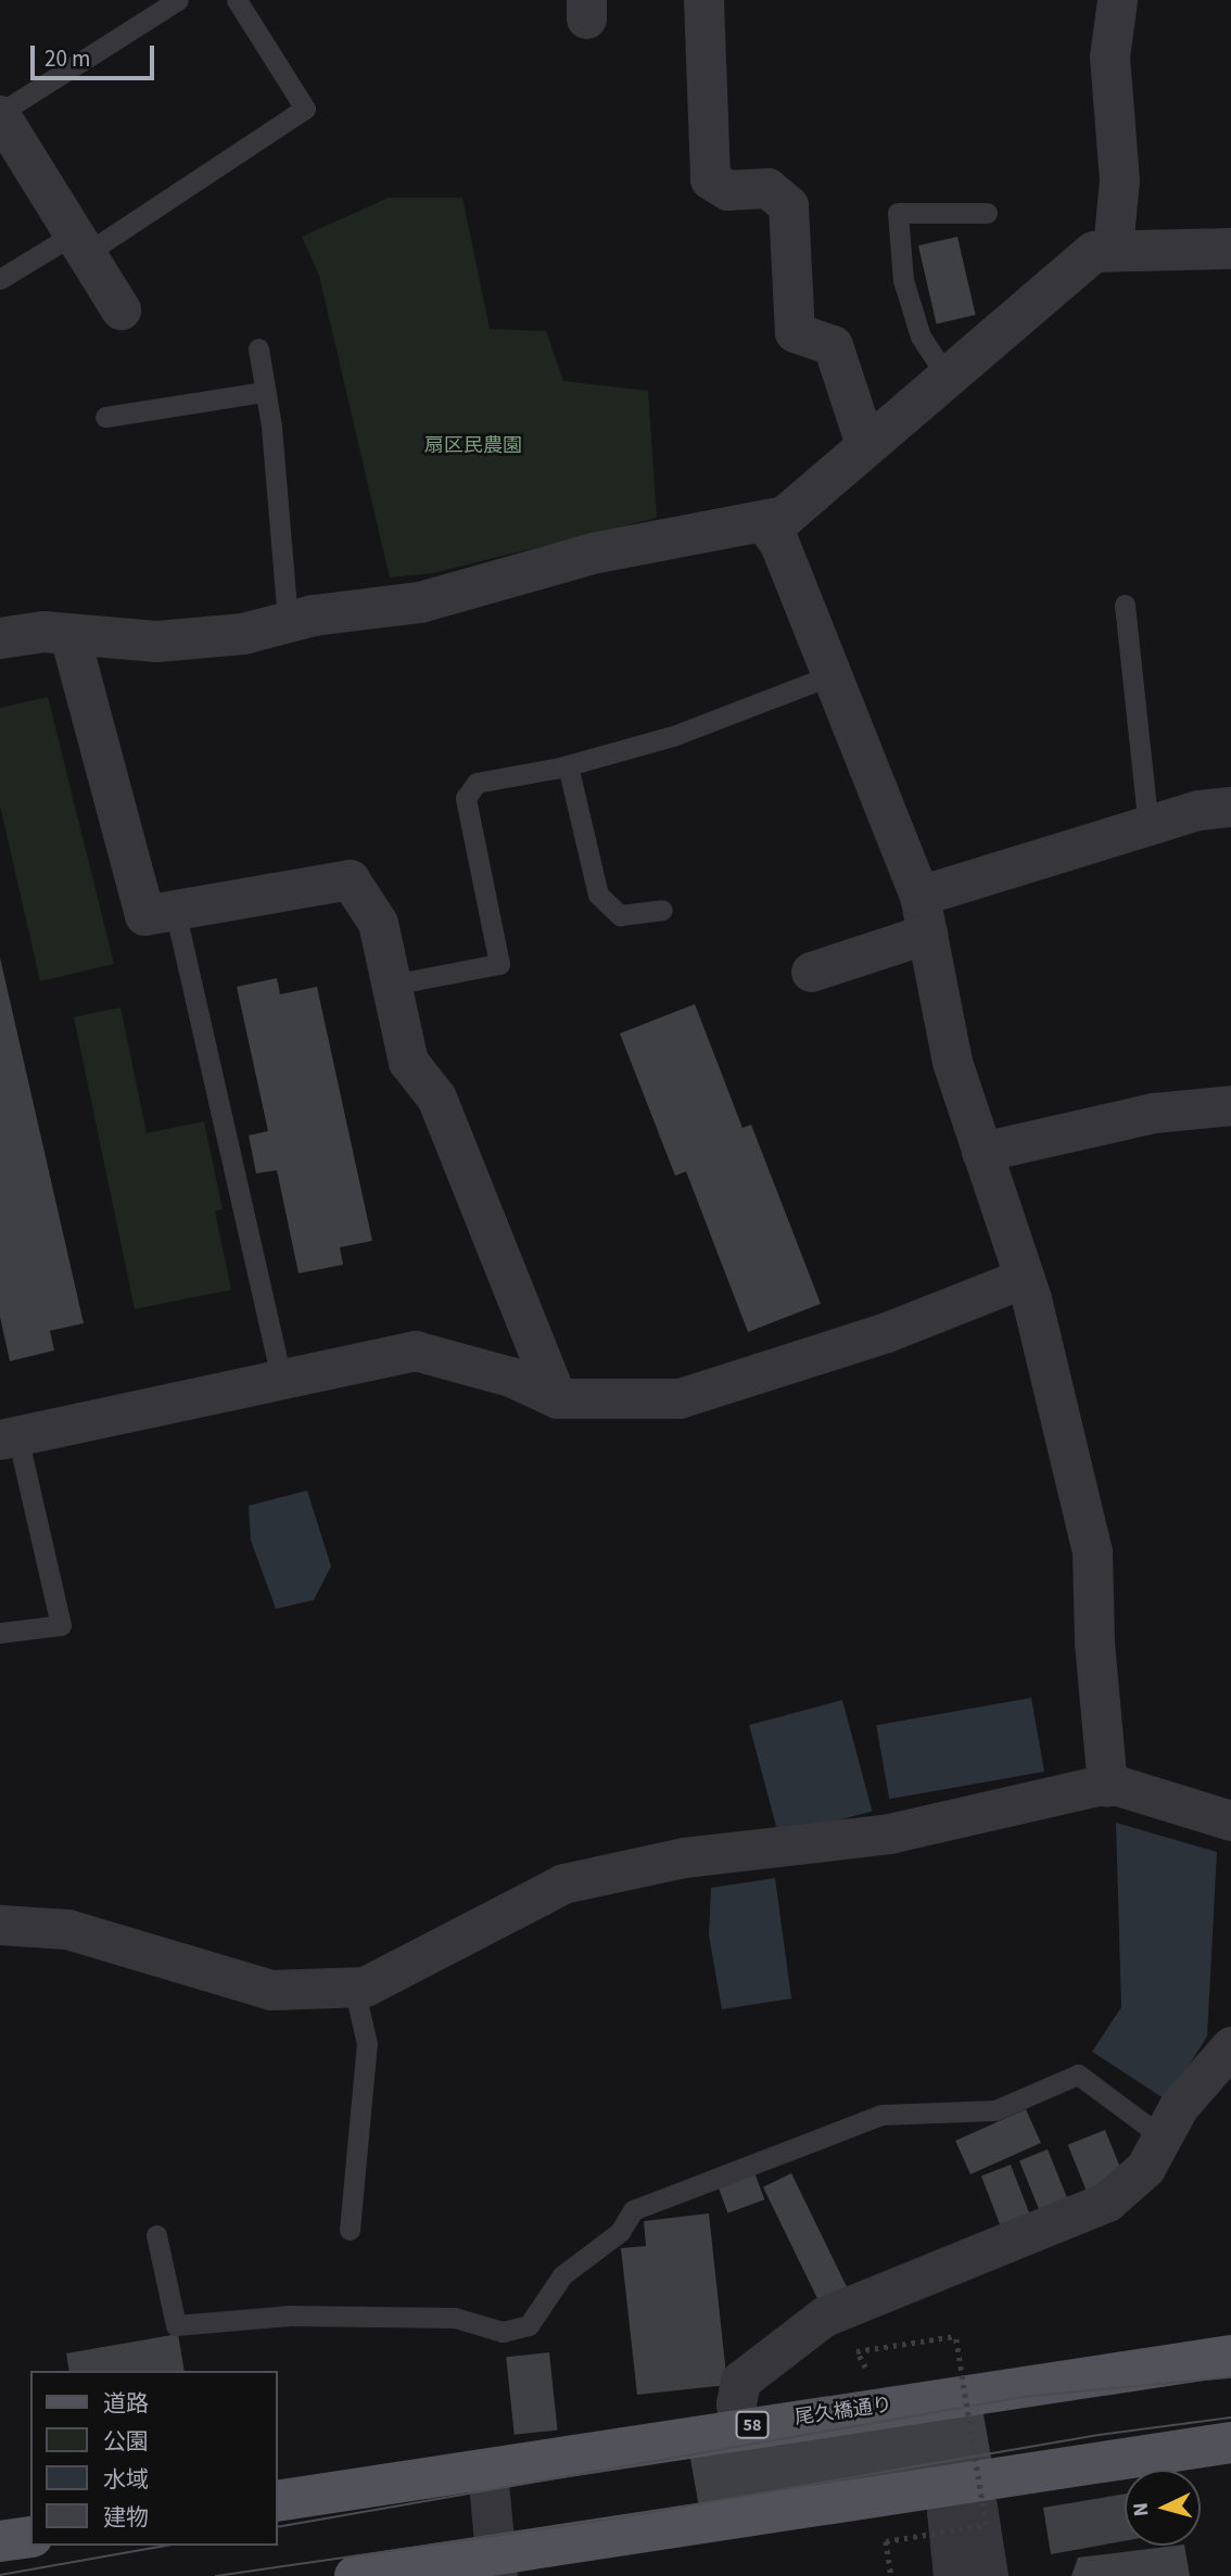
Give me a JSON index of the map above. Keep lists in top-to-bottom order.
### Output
{
  "streets": {
    "main road": ["尾久橋通り", "58"]
  },
  "parks": ["扇区民農園"],
  "legend": [
    "道路",
    "公園",
    "水域",
    "建物"
  ],
  "scale_bar": "20 m",
  "north": "left"
}
